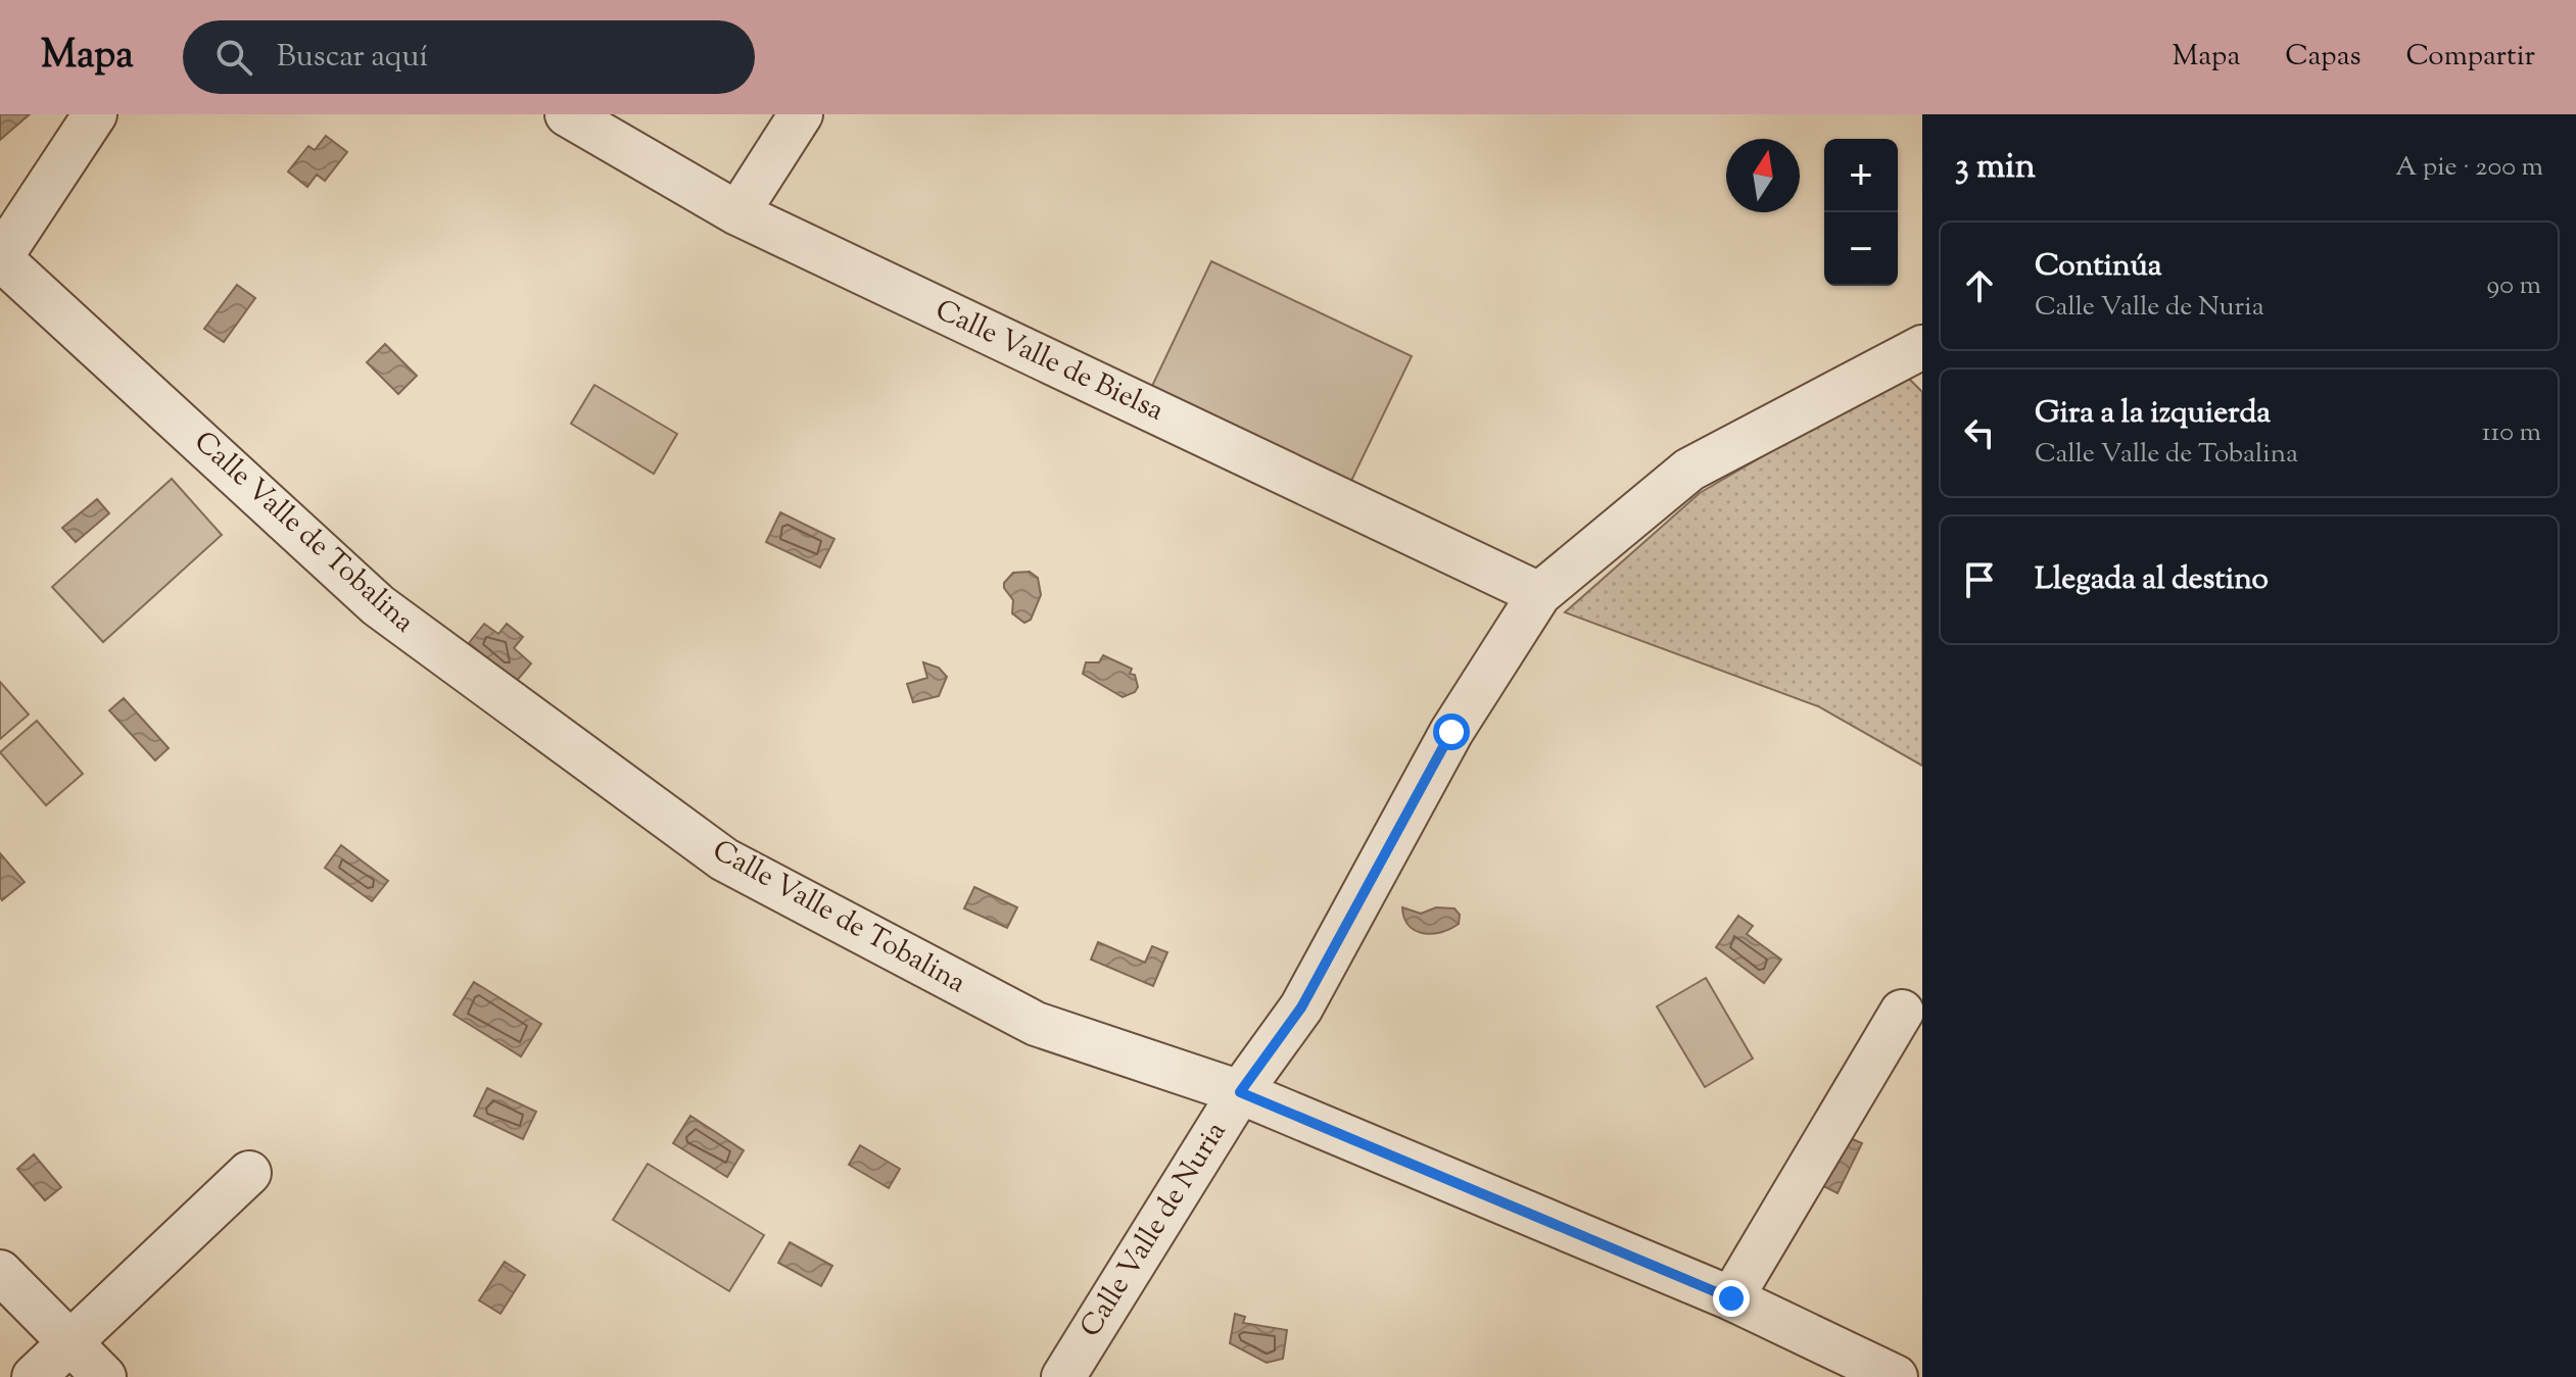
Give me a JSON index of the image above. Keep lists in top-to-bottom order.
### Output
{
  "streets": {
    "street": ["Calle Valle de Bielsa", "Calle Valle de Tobalina", "Calle Valle de Nuria"]
  },
  "crossings": [
    ["Calle Valle de Bielsa", "Calle Valle de Nuria"],
    ["Calle Valle de Tobalina", "Calle Valle de Nuria"]
  ],
  "north": "top",
  "page": {
    "header": "Mapa",
    "search": "Buscar aquí",
    "nav": ["Mapa", "Capas", "Compartir"],
    "heading": ["3 min", "A pie · 200 m"],
    "map_buttons": ["+", "−"],
    "list": [
      ["Continúa", "Calle Valle de Nuria", "90 m"],
      ["Gira a la izquierda", "Calle Valle de Tobalina", "110 m"],
      "Llegada al destino"
    ]
  }
}
